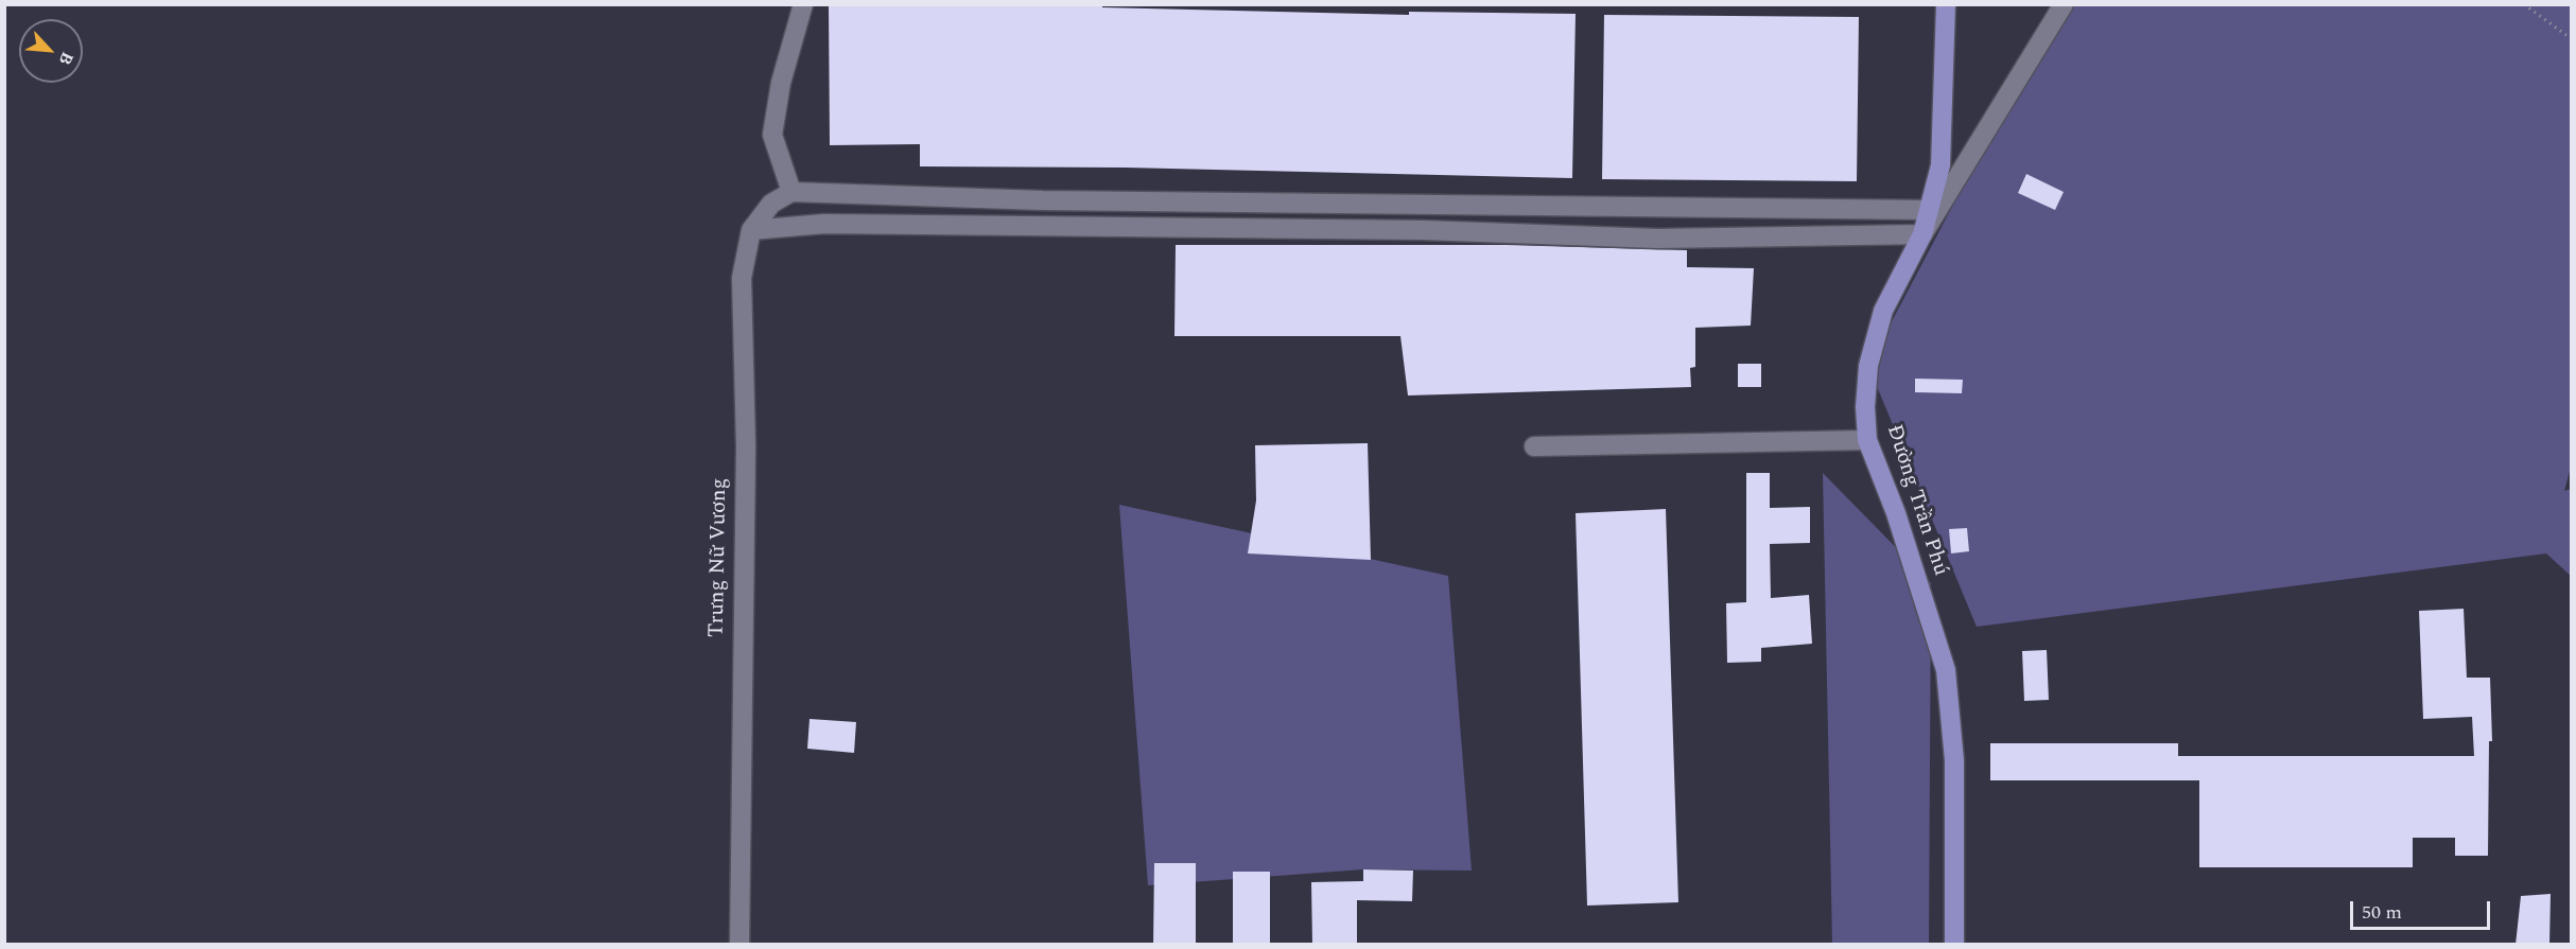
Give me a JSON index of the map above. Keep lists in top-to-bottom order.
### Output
{
  "streets": {
    "main road": ["Đường Trần Phú"],
    "street": ["Trưng Nữ Vương"]
  },
  "scale_bar": "50 m",
  "north": "bottom right"
}
